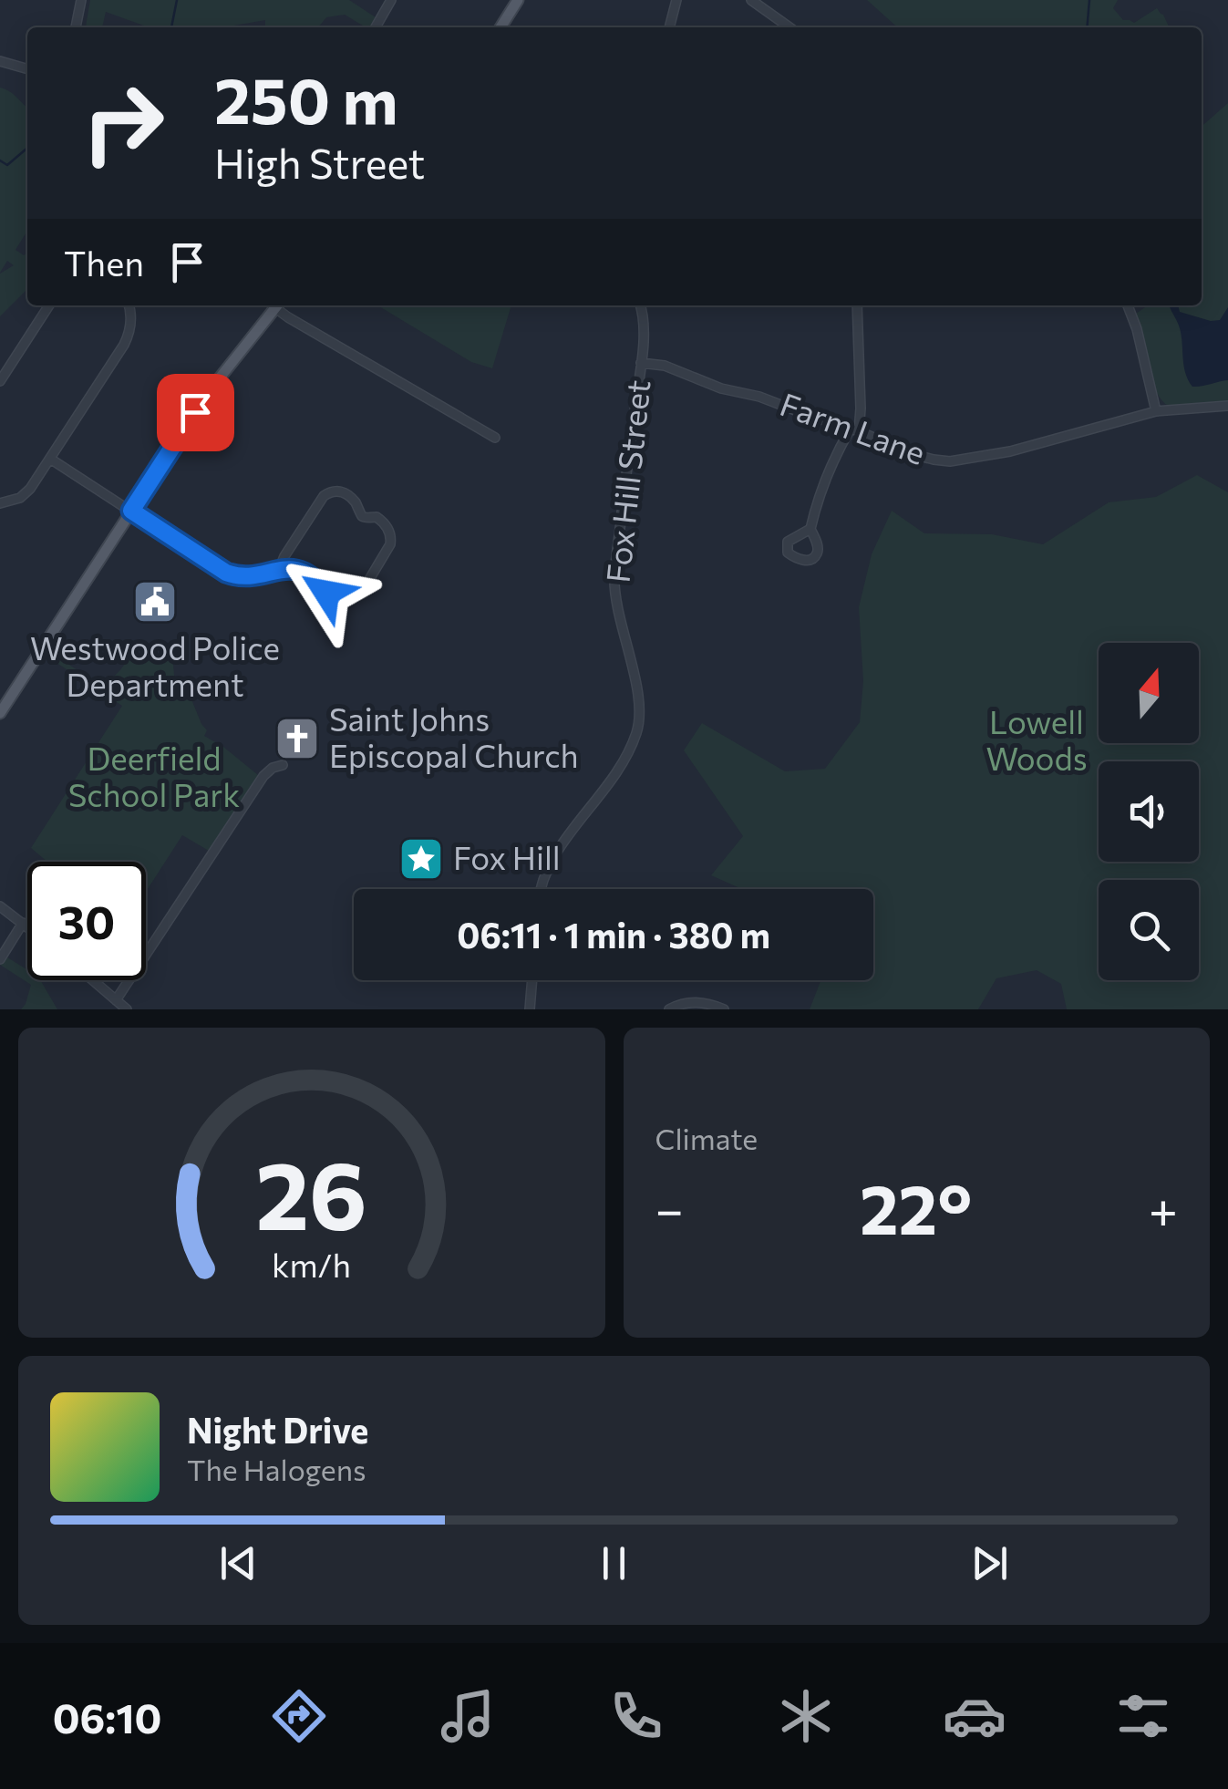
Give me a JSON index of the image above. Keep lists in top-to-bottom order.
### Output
{
  "streets": {
    "street": ["Farm Lane", "Fox Hill Street"]
  },
  "crossings": [
    ["Farm Lane", "Fox Hill Street"]
  ],
  "parks": ["Lowell Woods", "Deerfield School Park"],
  "places": {
    "public building": ["Westwood Police Department"],
    "church": ["Saint Johns Episcopal Church"],
    "place": ["Fox Hill"]
  },
  "north": "top",
  "page": {
    "turn": ["250 m", "High Street"],
    "then": "Then",
    "limit": "30",
    "trip": "06:11 · 1 min · 380 m",
    "tile": "Climate",
    "heat": ["−", "22°", "+"],
    "song": ["Night Drive", "The Halogens"],
    "tabs": "06:10",
    "gauge": ["26", "km/h"]
  }
}
